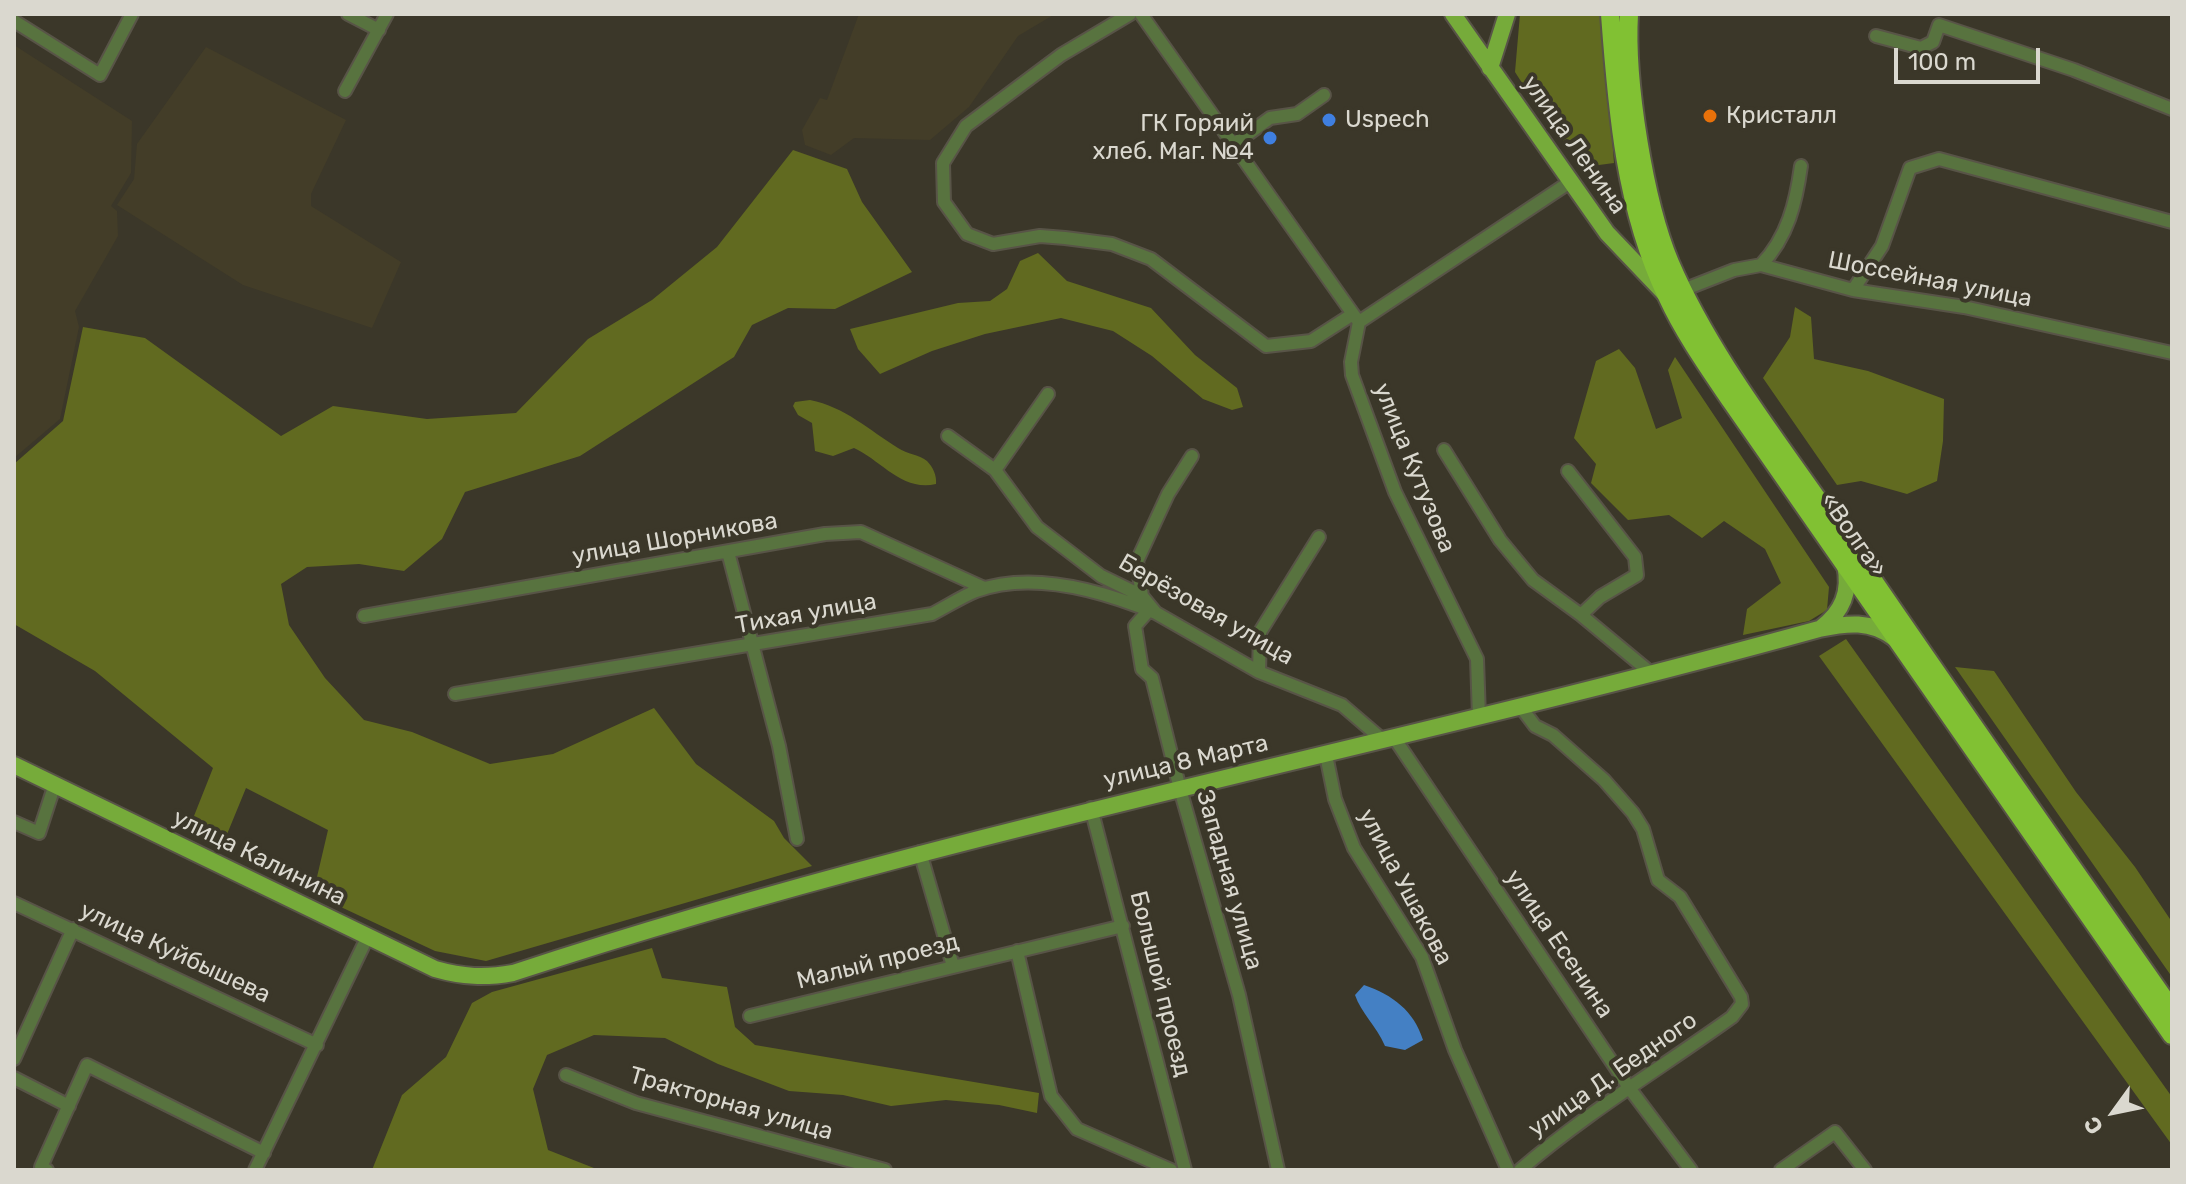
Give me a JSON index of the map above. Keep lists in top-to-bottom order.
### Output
{
  "streets": {
    "highway": ["«Волга»"],
    "main road": ["улица Ленина", "улица 8 Марта", "улица Калинина"],
    "street": [
      "Шоссейная улица",
      "улица Кутузова",
      "улица Шорникова",
      "Берёзовая улица",
      "Тихая улица",
      "Западная улица",
      "улица Ушакова",
      "улица Есенина",
      "улица Куйбышева",
      "Малый проезд",
      "Большой проезд",
      "улица Д. Бедного",
      "Тракторная улица"
    ]
  },
  "crossings": [
    ["улица Ленина", "Шоссейная улица"],
    ["улица Ленина", "«Волга»"],
    ["Шоссейная улица", "«Волга»"],
    ["улица Кутузова", "улица 8 Марта"],
    ["«Волга»", "улица 8 Марта"],
    ["улица Шорникова", "Тихая улица"],
    ["Берёзовая улица", "Тихая улица"],
    ["Берёзовая улица", "улица 8 Марта"],
    ["Берёзовая улица", "Западная улица"],
    ["Берёзовая улица", "улица Есенина"],
    ["Тихая улица", "Западная улица"],
    ["улица 8 Марта", "улица Калинина"],
    ["улица 8 Марта", "Западная улица"],
    ["улица 8 Марта", "улица Ушакова"],
    ["улица 8 Марта", "улица Есенина"],
    ["улица 8 Марта", "Большой проезд"],
    ["улица 8 Марта", "улица Д. Бедного"],
    ["улица Есенина", "улица Д. Бедного"],
    ["Малый проезд", "Большой проезд"]
  ],
  "places": ["Кристалл", "Uspech", "ГК Горяий хлеб. Маг. №4"],
  "scale_bar": "100 m",
  "north": "bottom left"
}
